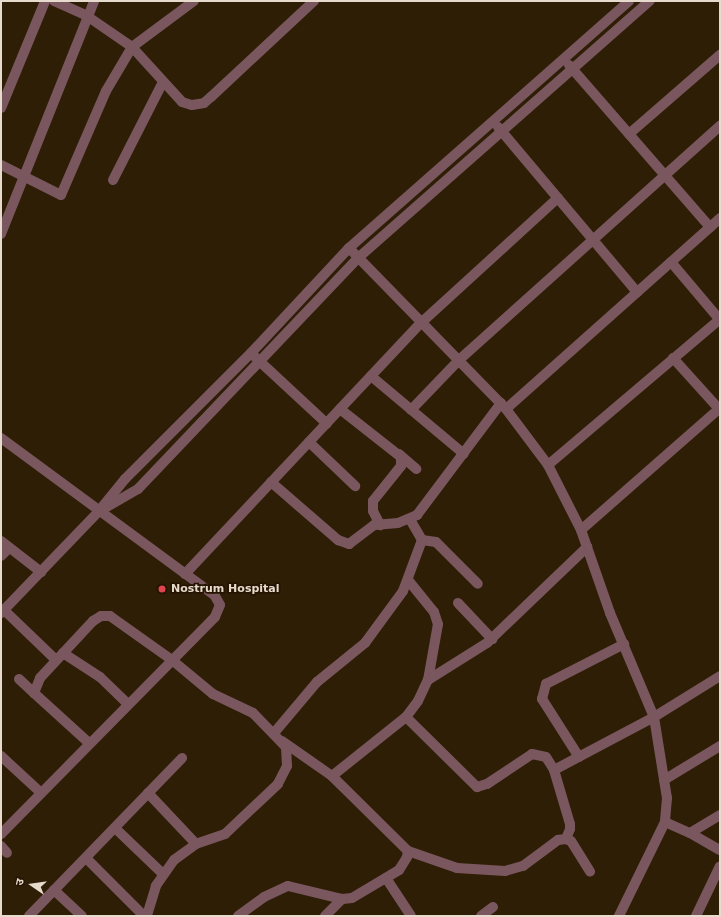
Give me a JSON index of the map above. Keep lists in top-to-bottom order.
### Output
{
  "places": ["Nostrum Hospital"],
  "north": "left"
}
